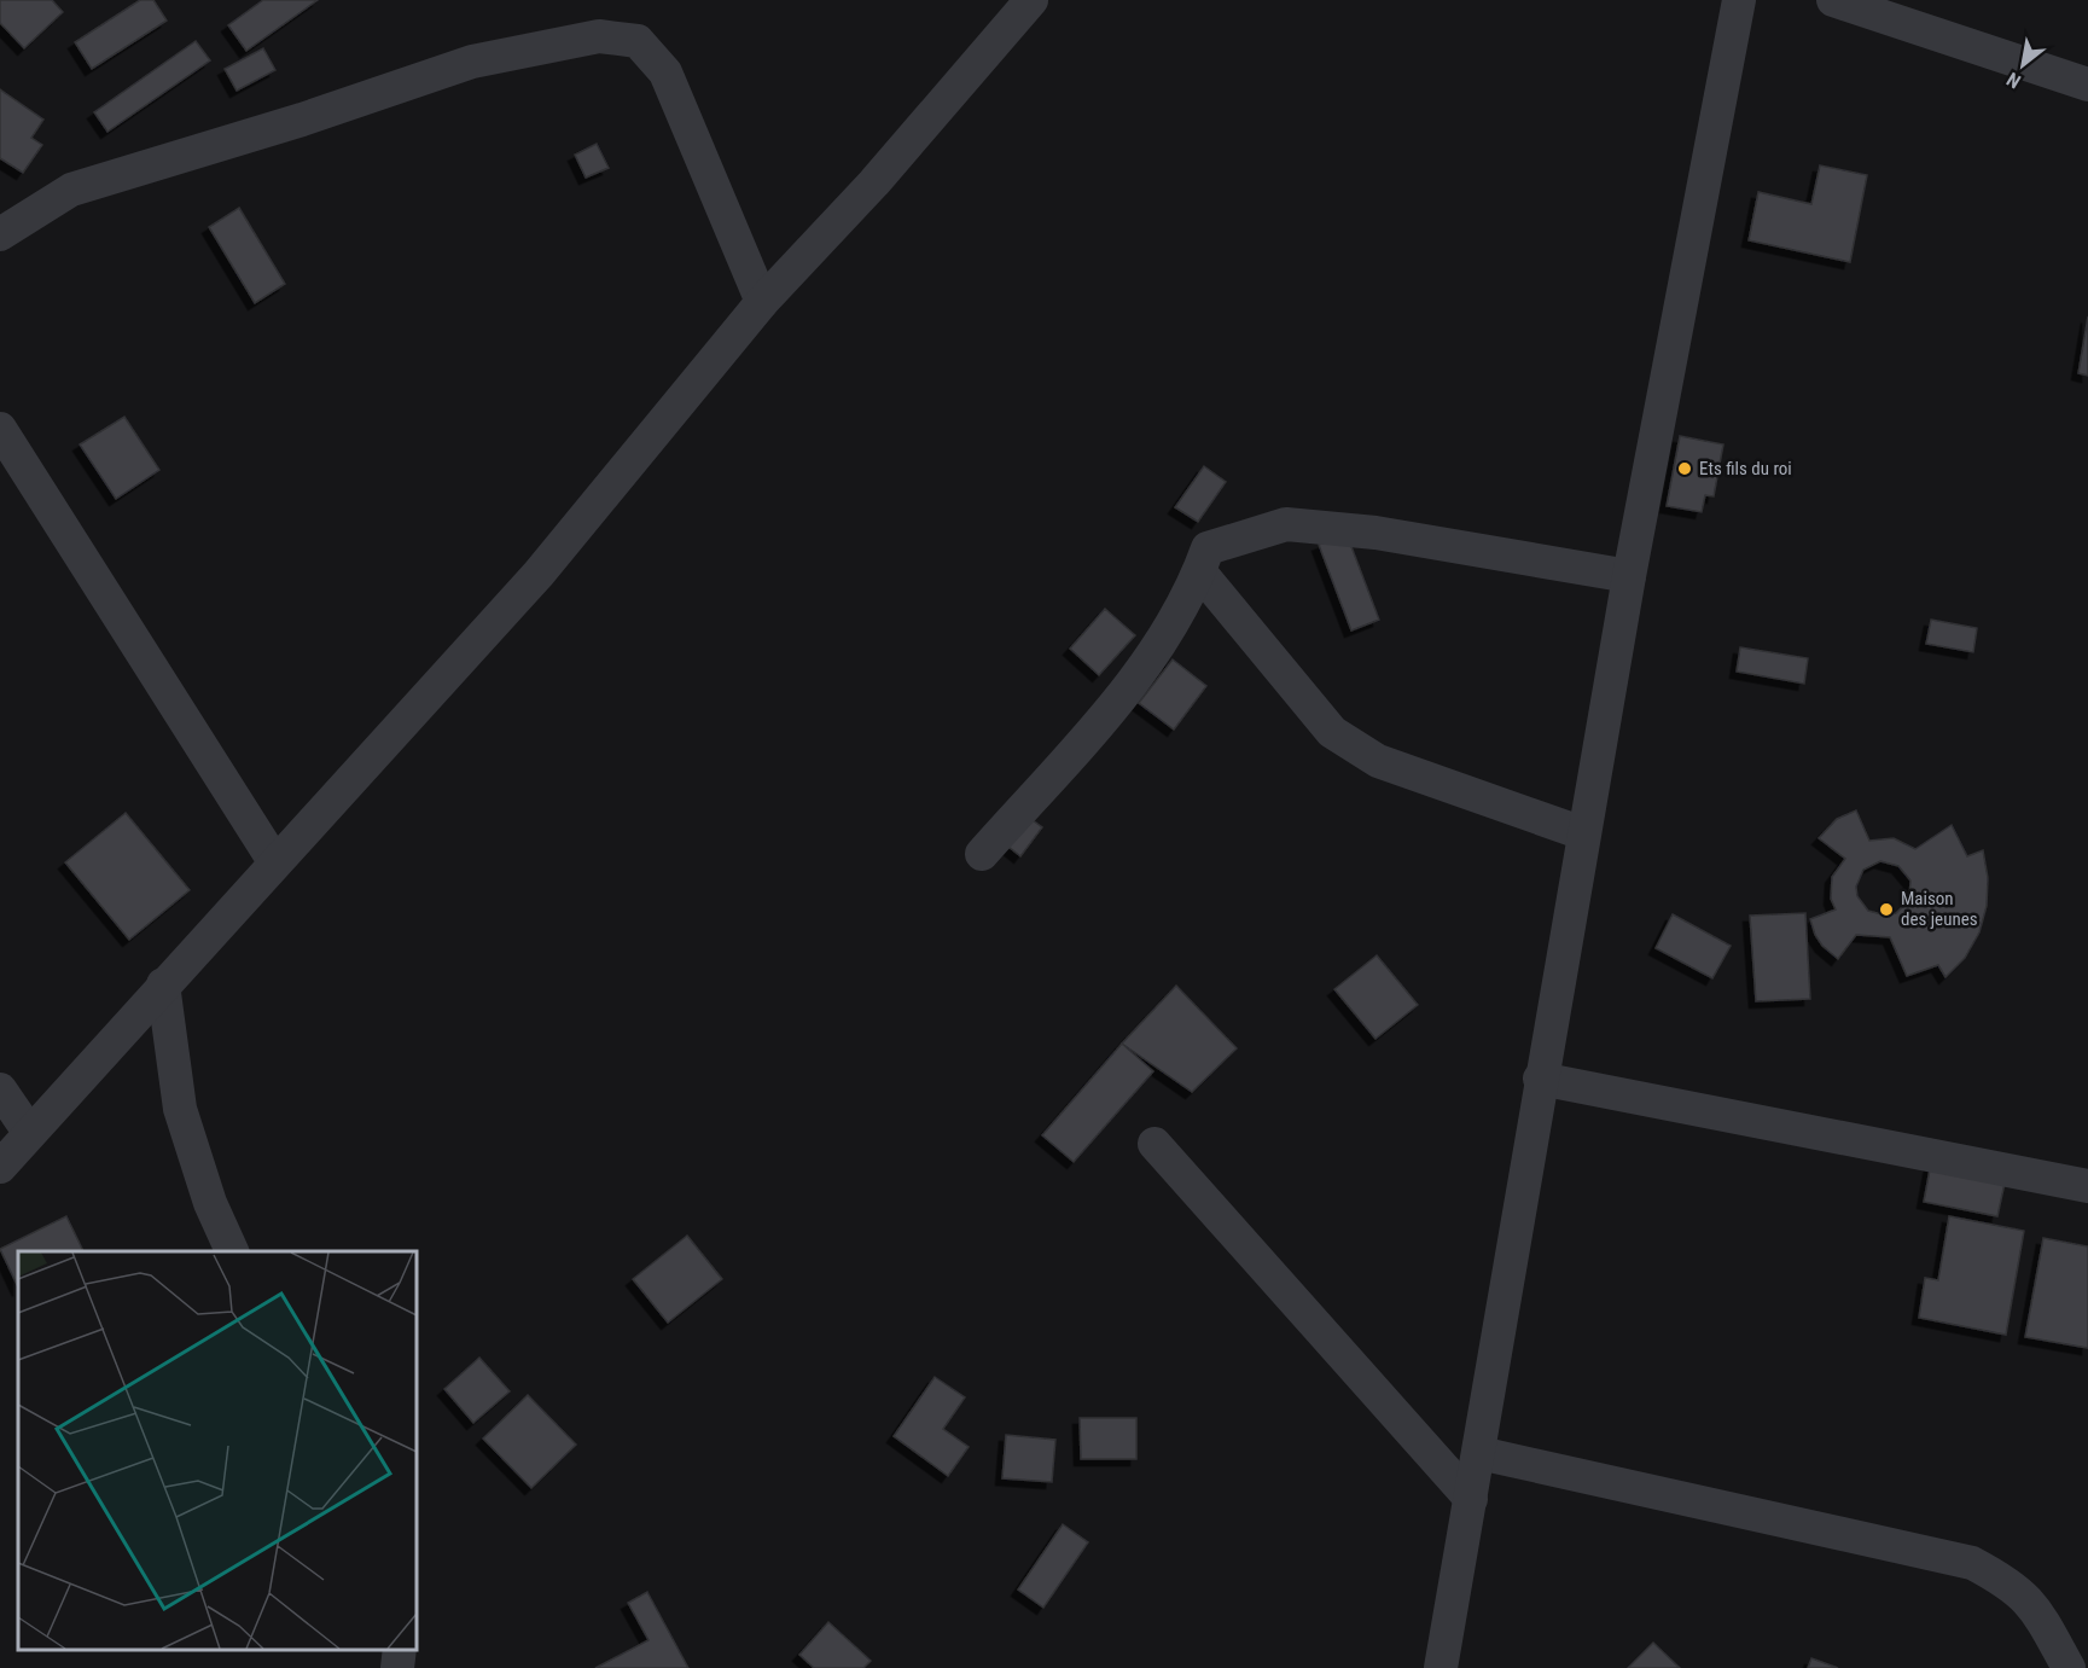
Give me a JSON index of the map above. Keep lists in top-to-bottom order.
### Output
{
  "places": ["Ets fils du roi", "Maison des jeunes"],
  "north": "bottom left"
}
